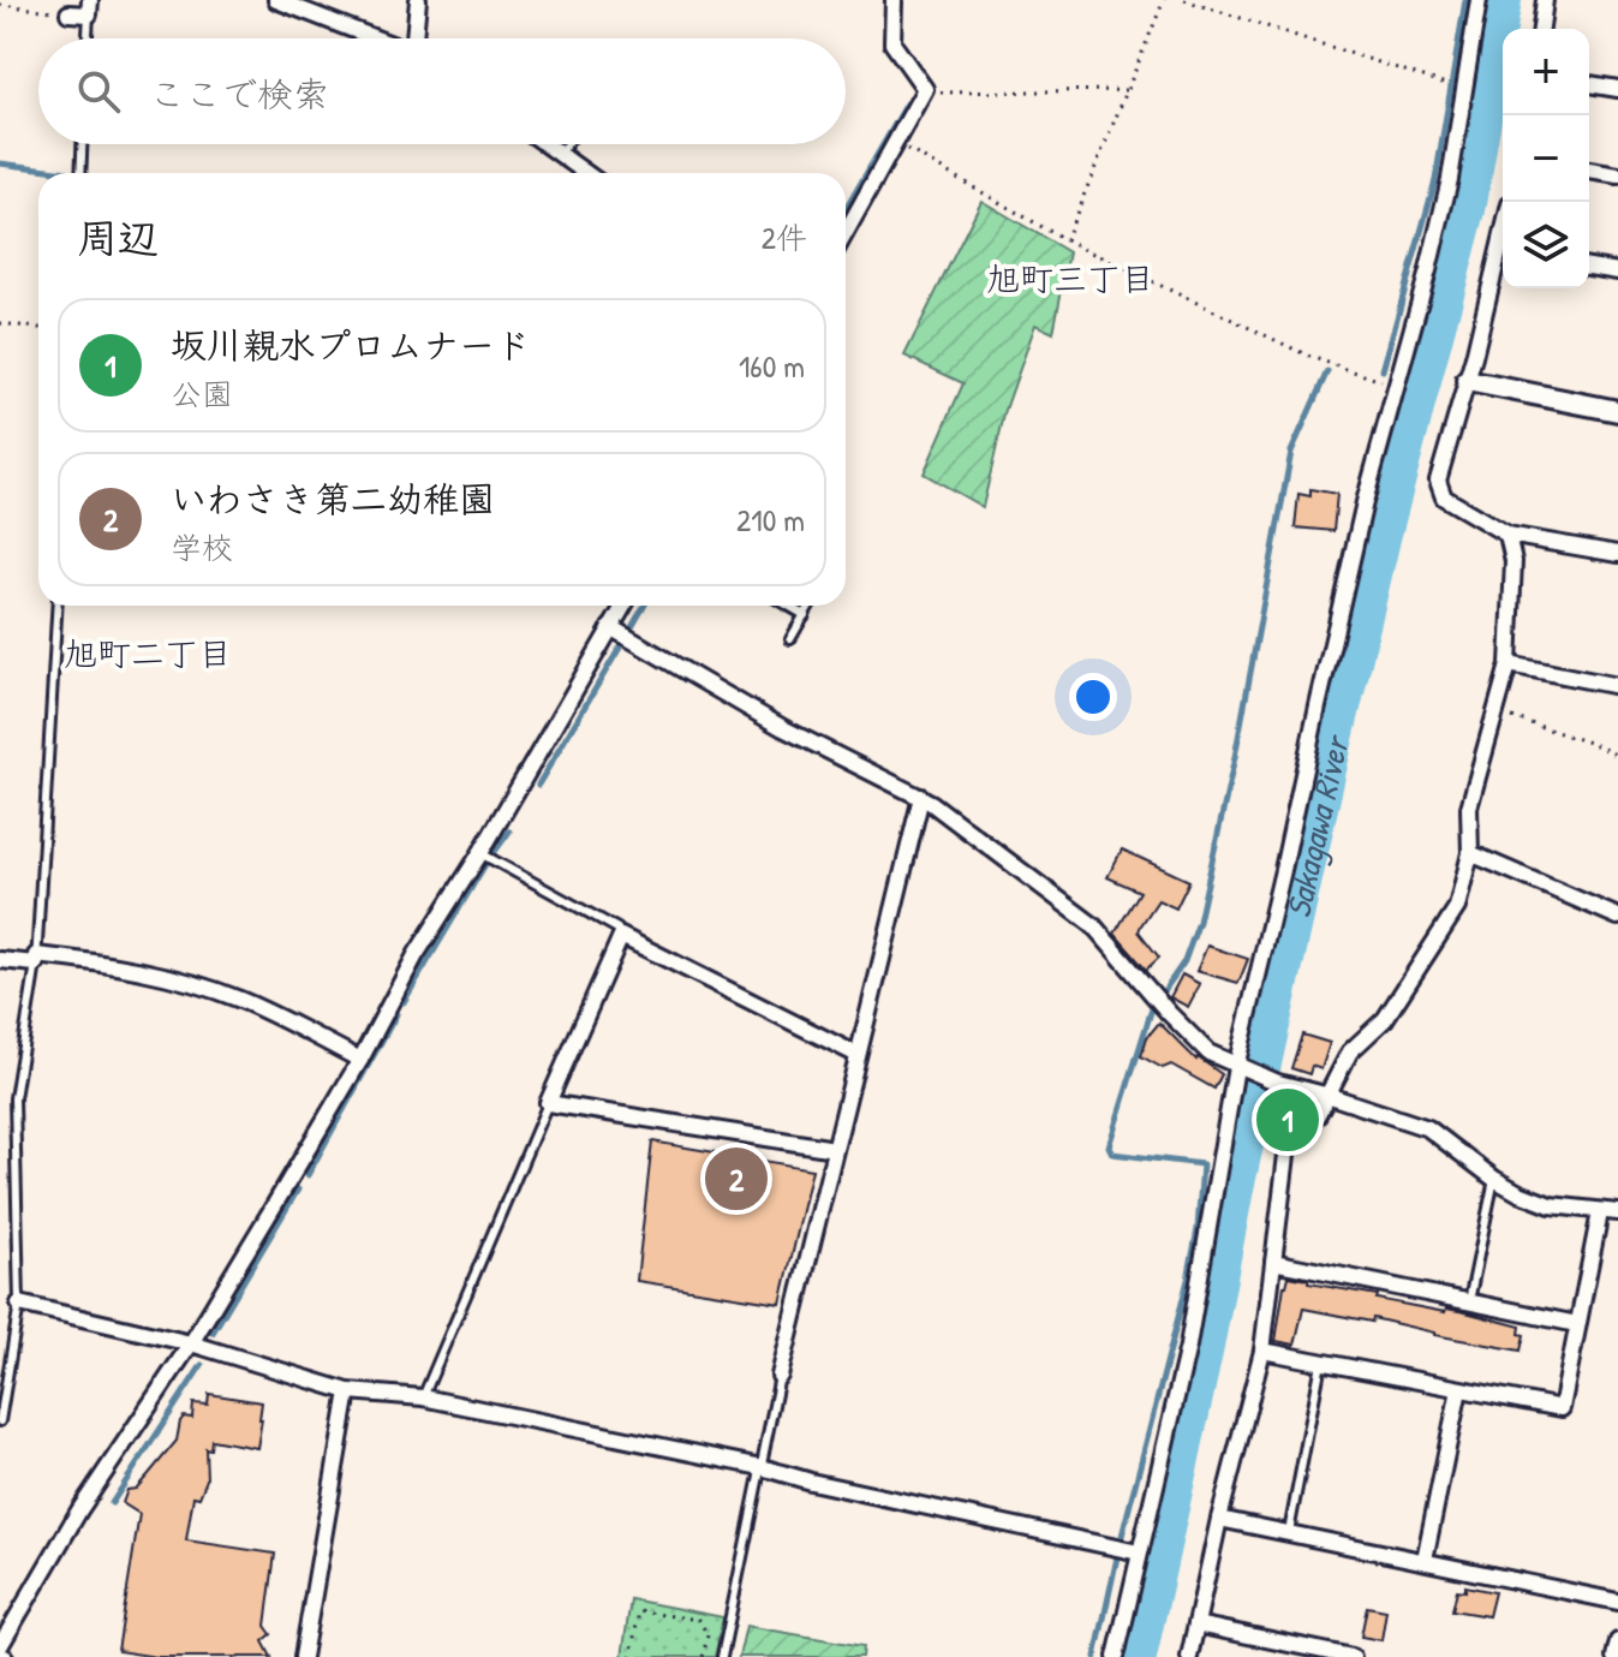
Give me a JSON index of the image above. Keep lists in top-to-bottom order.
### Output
{
  "districts": ["旭町三丁目", "旭町二丁目"],
  "water": ["Sakagawa River"],
  "page": {
    "map_buttons": ["+", "−"],
    "search": "ここで検索",
    "heading": ["周辺", "2件"],
    "list": [
      {
        "mark": "1",
        "name": "坂川親水プロムナード",
        "note": "公園",
        "value": "160 m"
      },
      {
        "mark": "2",
        "name": "いわさき第二幼稚園",
        "note": "学校",
        "value": "210 m"
      }
    ],
    "pins": ["1", "2"]
  }
}
